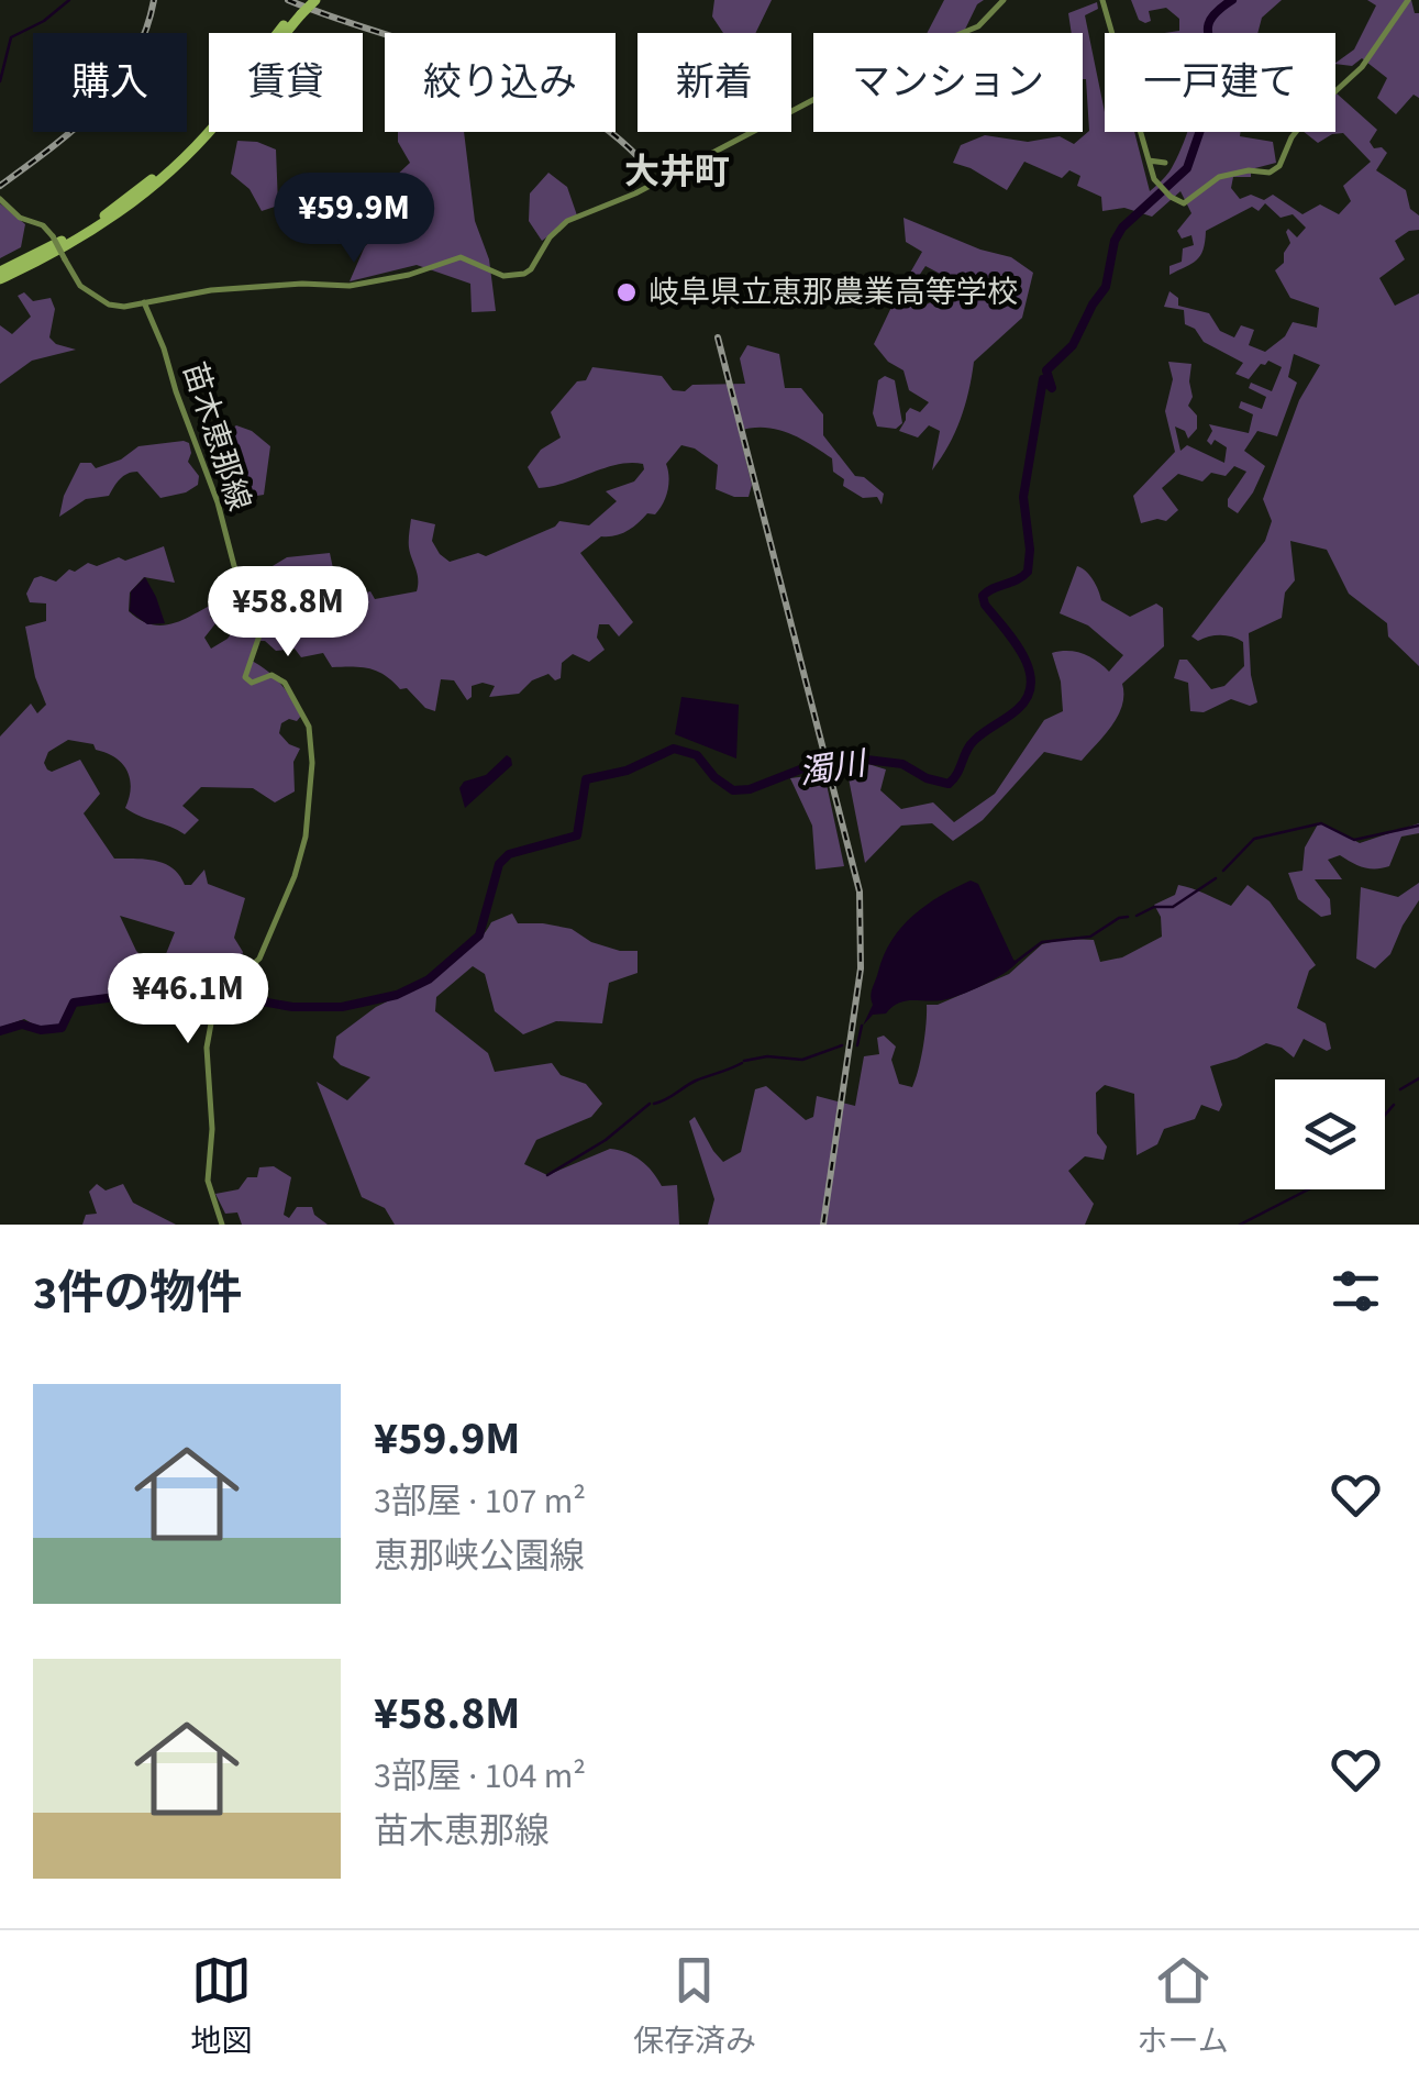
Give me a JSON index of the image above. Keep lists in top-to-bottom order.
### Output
{
  "streets": {
    "main road": ["苗木恵那線"]
  },
  "districts": ["大井町"],
  "water": ["濁川"],
  "places": ["岐阜県立恵那農業高等学校"],
  "page": {
    "chip": [
      "購入",
      "賃貸",
      "絞り込み",
      "新着",
      "マンション",
      "一戸建て"
    ],
    "price": ["¥59.9M", "¥58.8M", "¥46.1M"],
    "heading": "3件の物件",
    "list": [
      {
        "name": "¥59.9M",
        "note": "3部屋 · 107 m² · 恵那峡公園線"
      },
      {
        "name": "¥58.8M",
        "note": "3部屋 · 104 m² · 苗木恵那線"
      }
    ],
    "tabs": ["地図", "保存済み", "ホーム"]
  }
}
